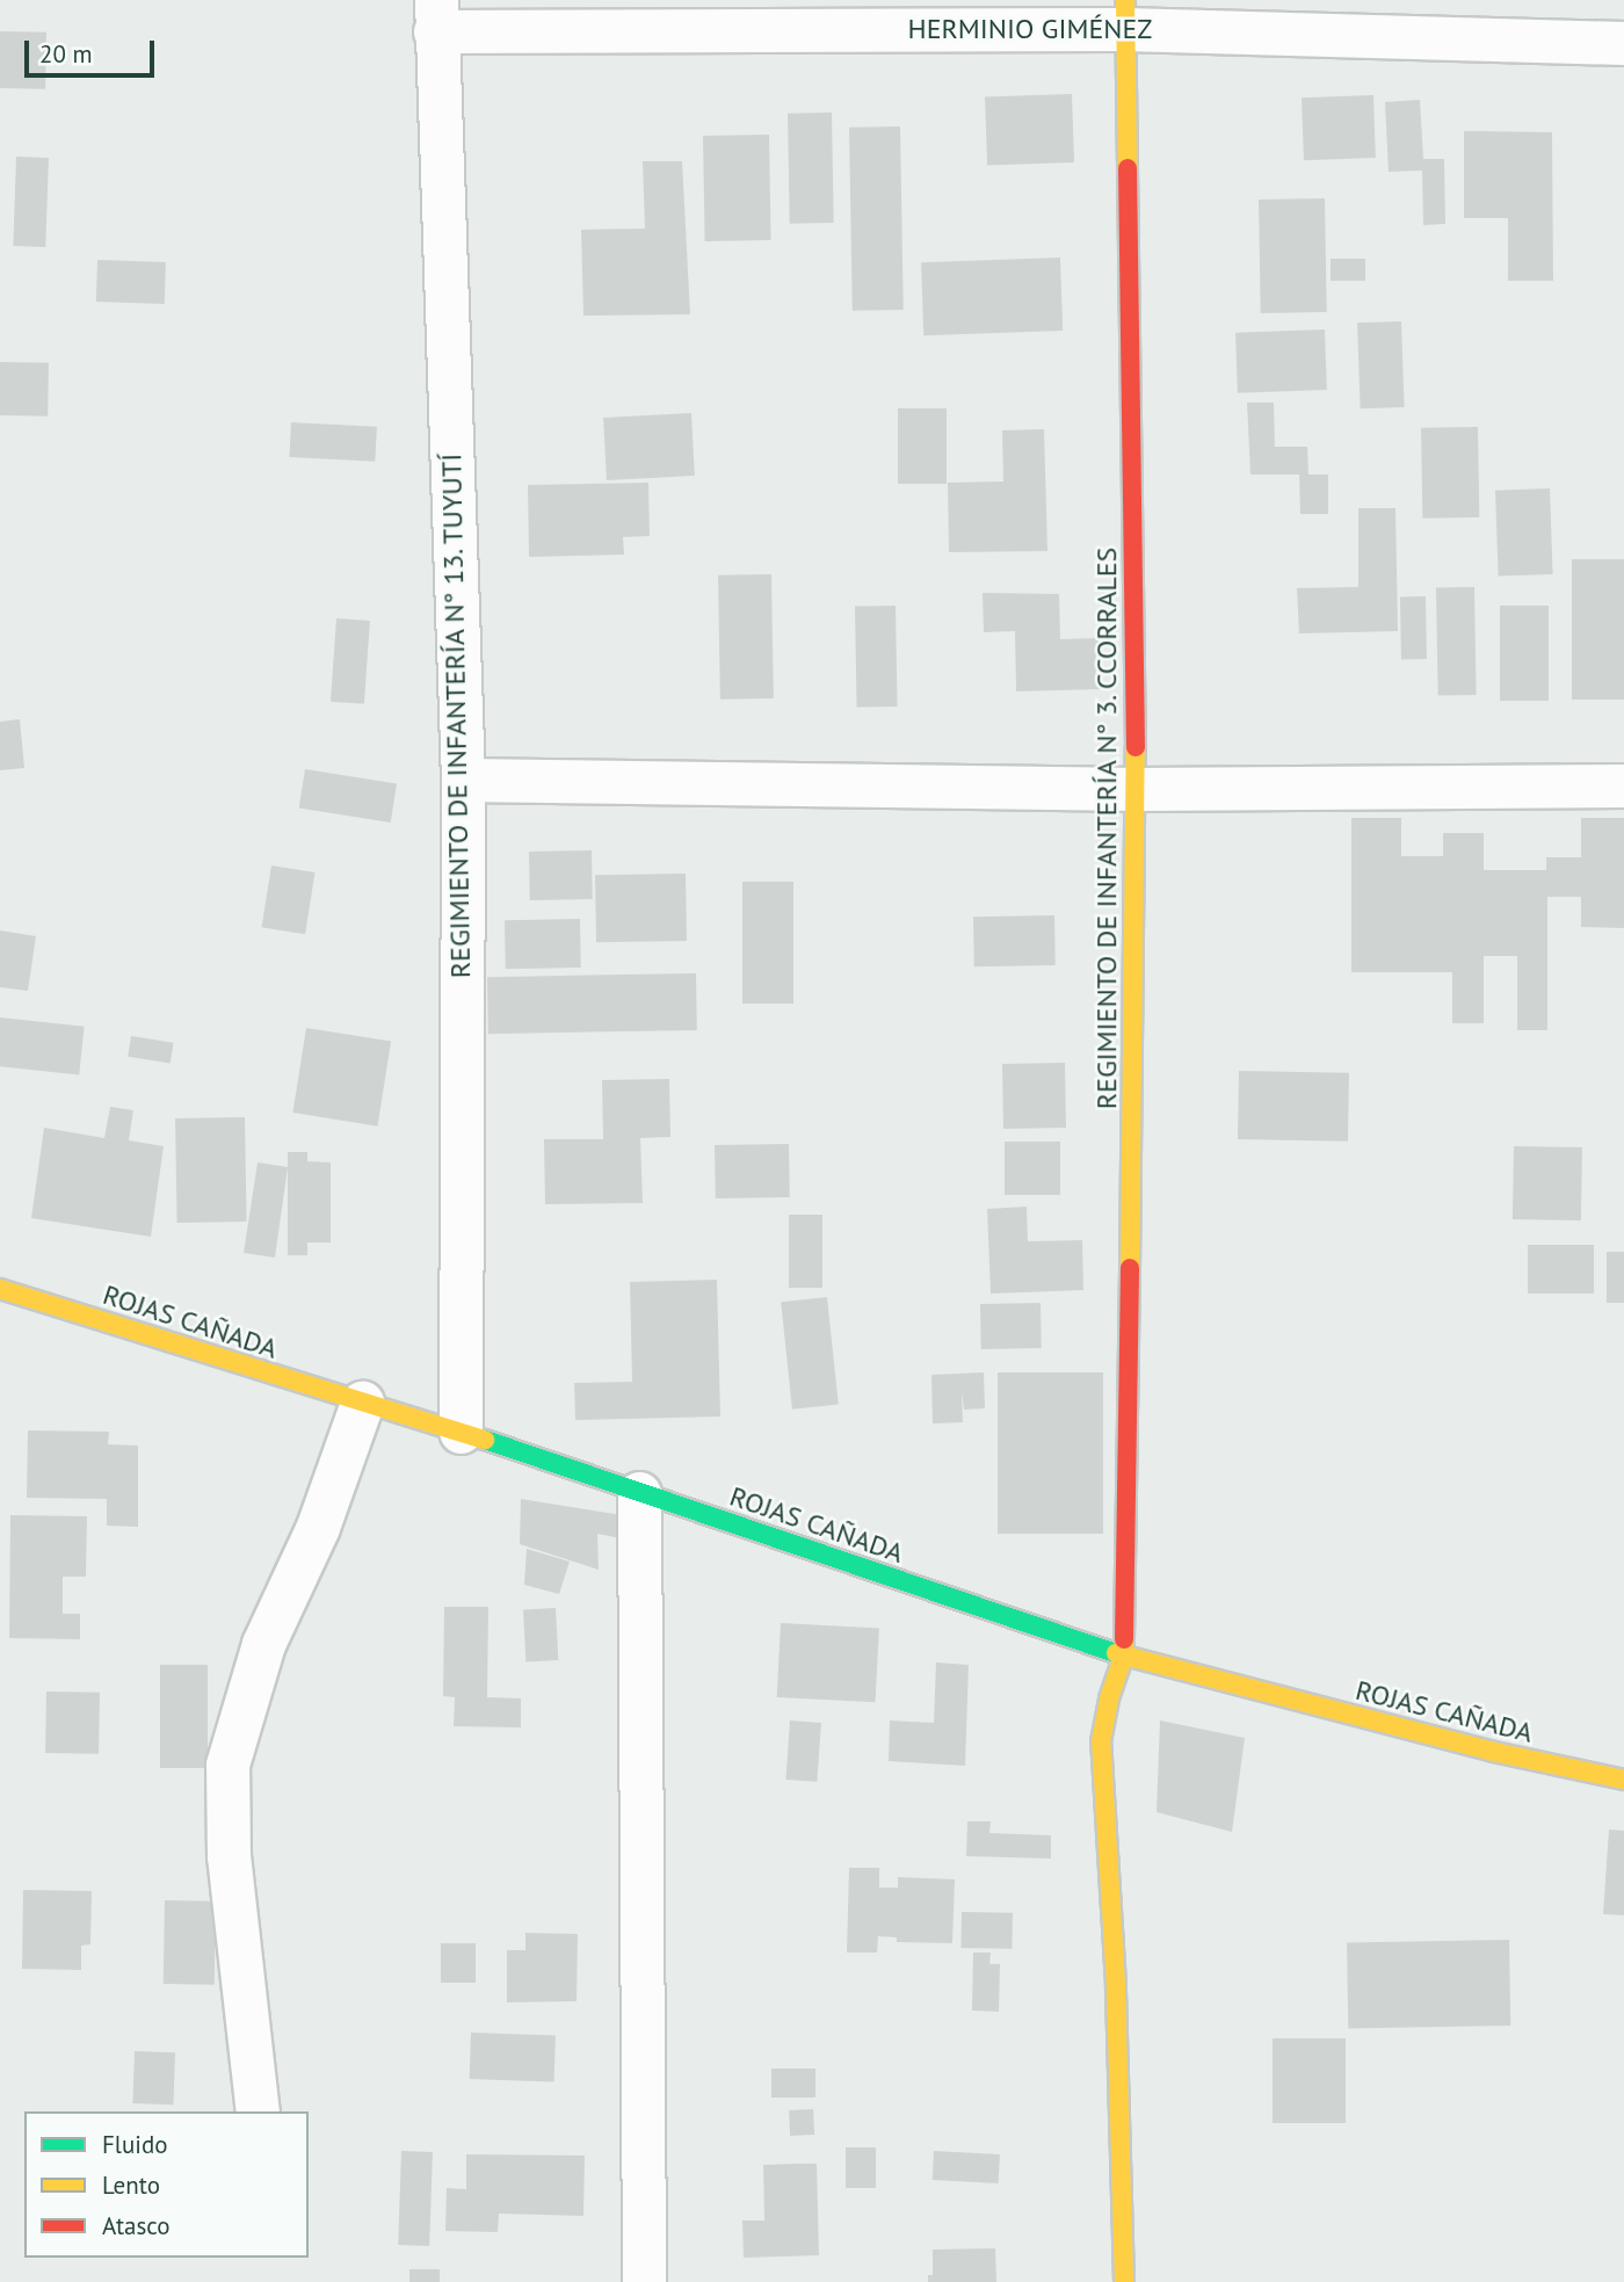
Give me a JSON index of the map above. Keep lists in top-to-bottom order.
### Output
{
  "streets": {
    "street": [
      "HERMINIO GIMÉNEZ",
      "REGIMIENTO DE INFANTERÍA N° 13. TUYUTÍ",
      "REGIMIENTO DE INFANTERÍA N° 3. CCORRALES",
      "ROJAS CAÑADA"
    ]
  },
  "crossings": [
    ["HERMINIO GIMÉNEZ", "REGIMIENTO DE INFANTERÍA N° 13. TUYUTÍ"],
    ["HERMINIO GIMÉNEZ", "REGIMIENTO DE INFANTERÍA N° 3. CCORRALES"],
    ["REGIMIENTO DE INFANTERÍA N° 13. TUYUTÍ", "ROJAS CAÑADA"],
    ["REGIMIENTO DE INFANTERÍA N° 3. CCORRALES", "ROJAS CAÑADA"]
  ],
  "legend": ["Fluido", "Lento", "Atasco"],
  "scale_bar": "20 m"
}
